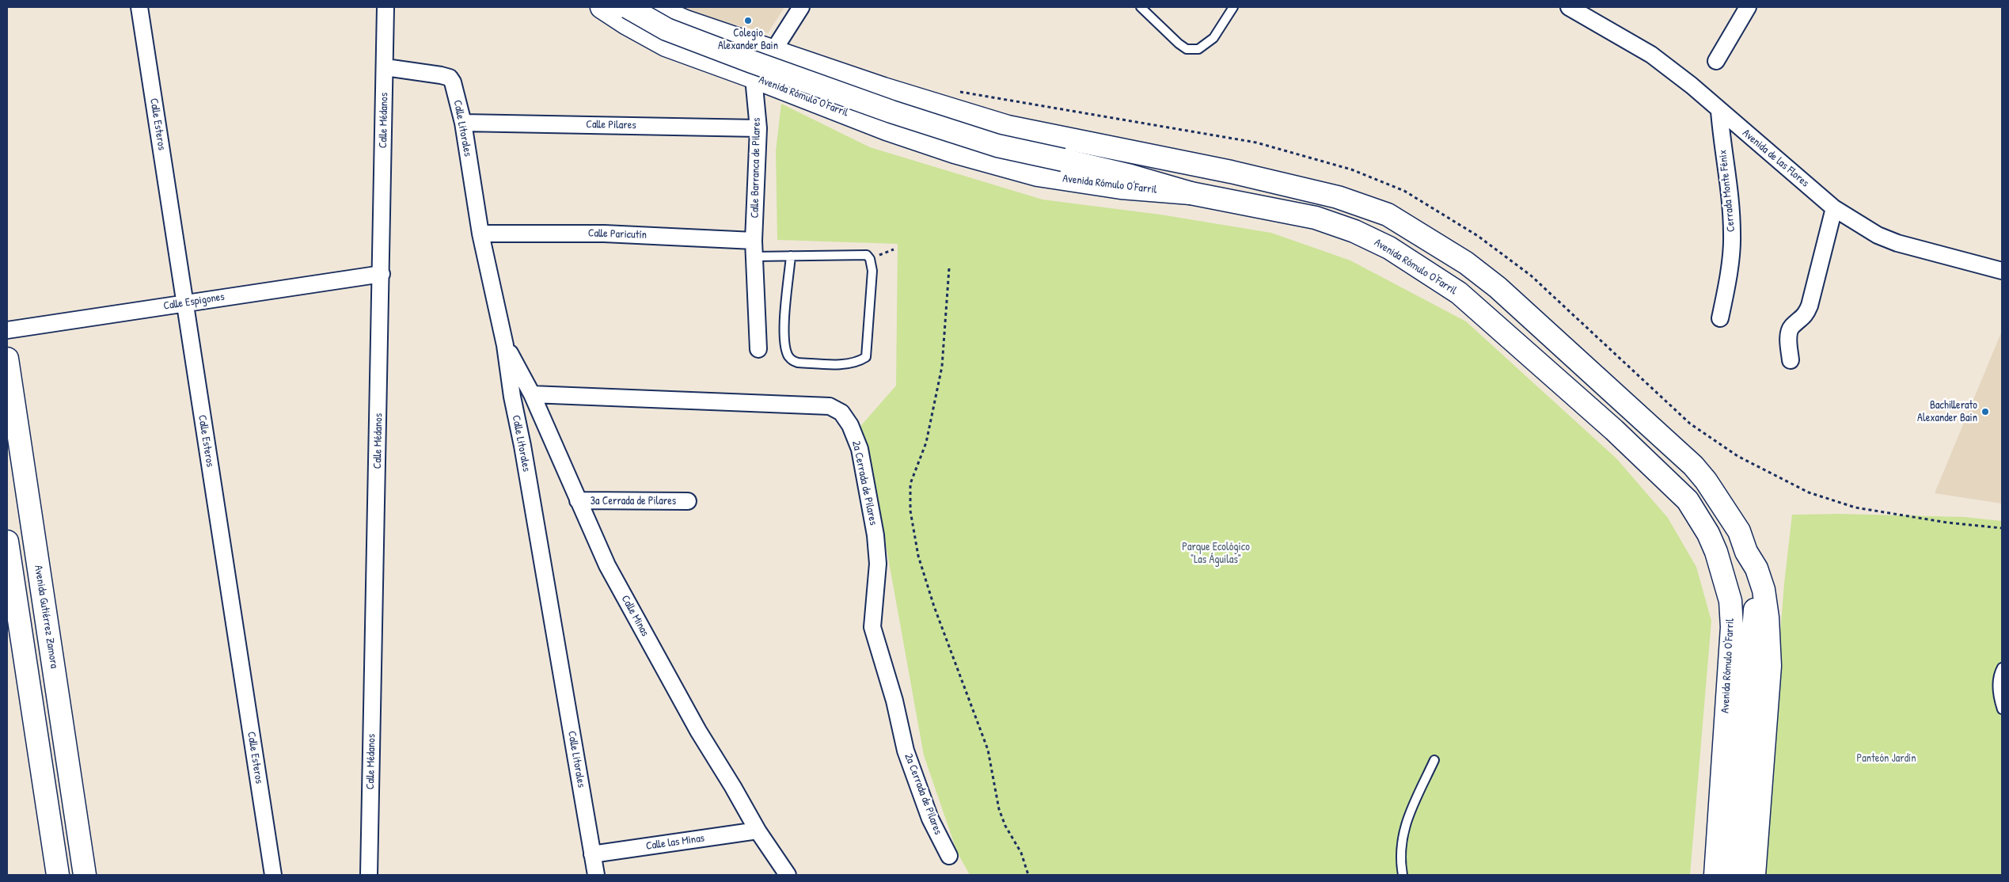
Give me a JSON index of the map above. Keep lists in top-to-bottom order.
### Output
{
  "streets": {
    "main road": ["Avenida Rómulo O'Farril", "Avenida Gutiérrez Zamora"],
    "street": [
      "Calle Médanos",
      "Calle Esteros",
      "Calle Pilares",
      "Calle Litorales",
      "Avenida de las Flores",
      "Calle Barranca de Pilares",
      "Cerrada Monte Fénix",
      "Calle Paricutín",
      "Calle Espigones",
      "2a Cerrada de Pilares",
      "3a Cerrada de Pilares",
      "Calle Minas",
      "Calle las Minas"
    ]
  },
  "crossings": [
    ["Avenida Rómulo O'Farril", "Calle Barranca de Pilares"],
    ["Calle Médanos", "Calle Litorales"],
    ["Calle Médanos", "Calle Espigones"],
    ["Calle Esteros", "Calle Espigones"],
    ["Calle Pilares", "Calle Litorales"],
    ["Calle Pilares", "Calle Barranca de Pilares"],
    ["Calle Litorales", "Calle Paricutín"],
    ["Calle Litorales", "Calle Minas"],
    ["Calle Litorales", "Calle las Minas"],
    ["Avenida de las Flores", "Cerrada Monte Fénix"],
    ["Calle Barranca de Pilares", "Calle Paricutín"],
    ["2a Cerrada de Pilares", "Calle Minas"],
    ["3a Cerrada de Pilares", "Calle Minas"],
    ["Calle Minas", "Calle las Minas"]
  ],
  "parks": ["Parque Ecológico \"Las Águilas\"", "Panteón Jardín"],
  "places": ["Colegio Alexander Bain", "Bachillerato Alexander Bain"]
}
